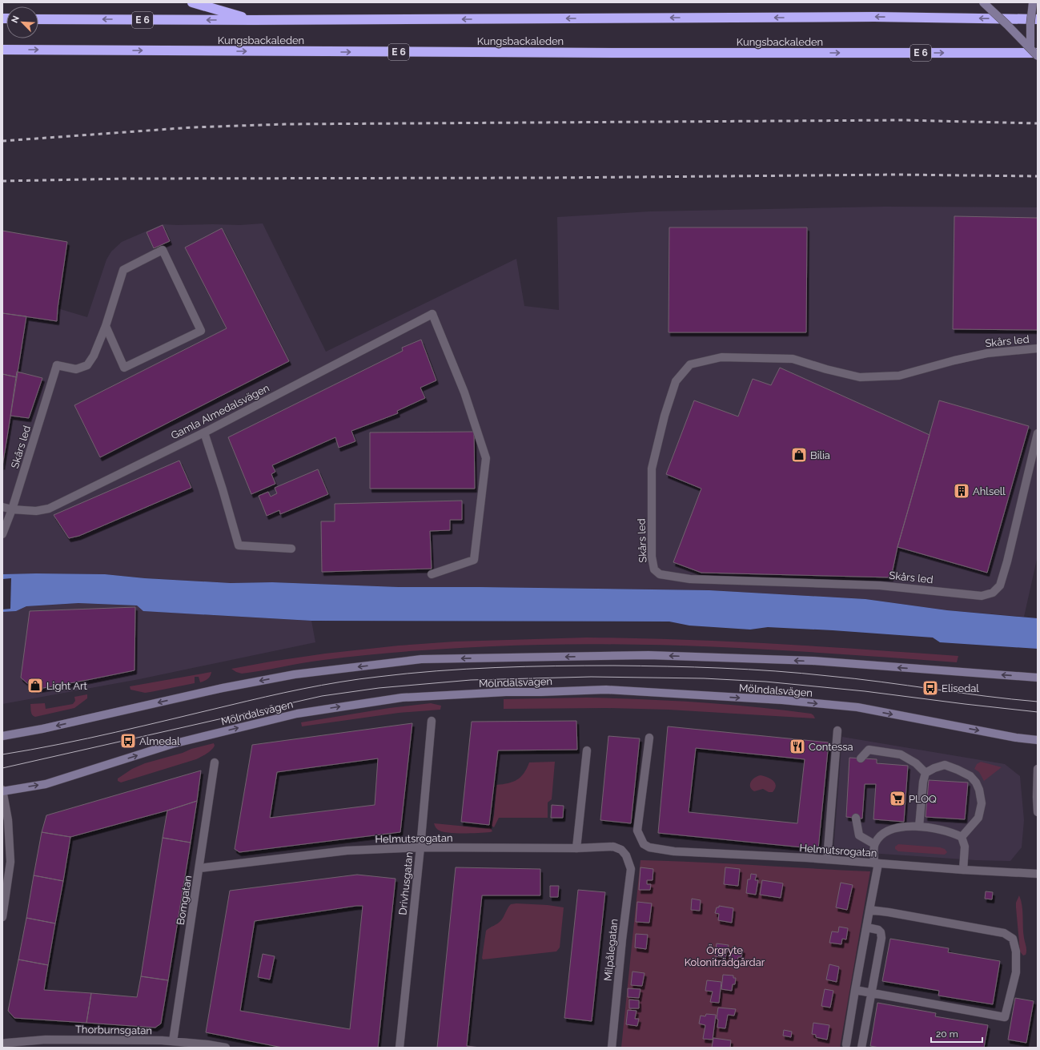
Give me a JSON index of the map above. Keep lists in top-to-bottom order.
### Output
{
  "streets": {
    "highway": ["E 6", "Kungsbackaleden"],
    "main road": ["Mölndalsvägen"],
    "street": [
      "Skårs led",
      "Gamla Almedalsvägen",
      "Helmutsrogatan",
      "Drivhusgatan",
      "Bomgatan",
      "Milpålegatan",
      "Thorburnsgatan"
    ]
  },
  "crossings": [
    ["Skårs led", "Gamla Almedalsvägen"],
    ["Helmutsrogatan", "Drivhusgatan"],
    ["Helmutsrogatan", "Bomgatan"],
    ["Helmutsrogatan", "Milpålegatan"],
    ["Bomgatan", "Thorburnsgatan"]
  ],
  "parks": ["Örgryte Koloniträdgårdar"],
  "places": {
    "shop": ["Bilia", "Light Art"],
    "building": ["Ahlsell"],
    "bus stop": ["Elisedal", "Almedal"],
    "restaurant": ["Contessa"],
    "supermarket": ["PLOQ"]
  },
  "scale_bar": "20 m",
  "north": "top left"
}
